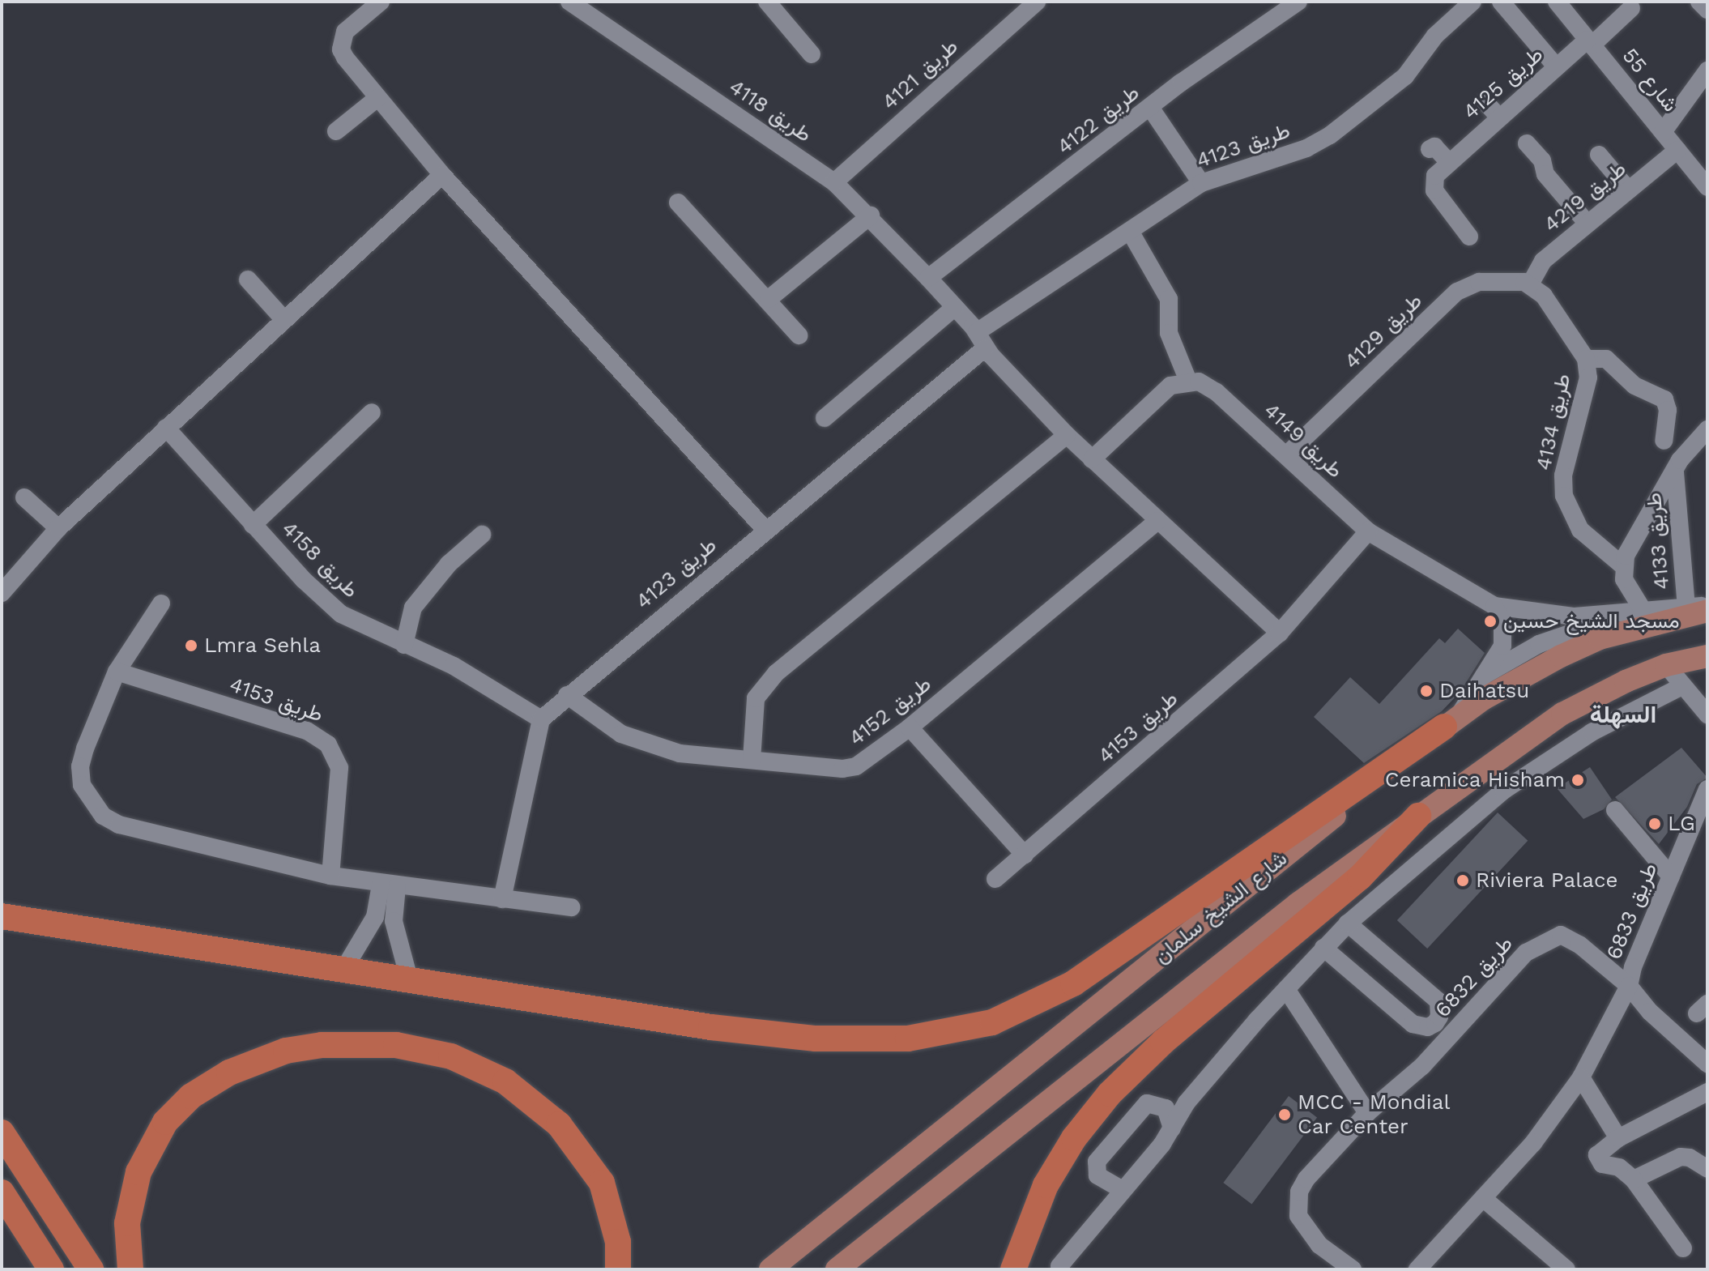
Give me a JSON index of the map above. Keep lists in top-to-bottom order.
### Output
{
  "streets": {
    "main road": ["شارع الشيخ سلمان"],
    "street": [
      "طريق 4121",
      "شارع 55",
      "طريق 4125",
      "طريق 4118",
      "طريق 4122",
      "طريق 4123",
      "طريق 4219",
      "طريق 4129",
      "طريق 4134",
      "طريق 4149",
      "طريق 4133",
      "طريق 4158",
      "طريق 4153",
      "طريق 4152",
      "طريق 6833",
      "طريق 6832"
    ]
  },
  "crossings": [
    ["طريق 4121", "طريق 4118"],
    ["شارع 55", "طريق 4125"],
    ["شارع 55", "طريق 4219"],
    ["طريق 4118", "طريق 4122"],
    ["طريق 4123", "طريق 4158"],
    ["طريق 4123", "طريق 4152"],
    ["طريق 4219", "طريق 4129"],
    ["طريق 4219", "طريق 4134"],
    ["طريق 4129", "طريق 4134"],
    ["طريق 4129", "طريق 4149"],
    ["طريق 4149", "طريق 4133"],
    ["طريق 4149", "طريق 4153"],
    ["طريق 4149", "شارع الشيخ سلمان"],
    ["طريق 4133", "شارع الشيخ سلمان"],
    ["طريق 6833", "طريق 6832"]
  ],
  "districts": ["السهلة"],
  "places": [
    "مسجد الشيخ حسين",
    "Lmra Sehla",
    "Daihatsu",
    "Ceramica Hisham",
    "LG",
    "Riviera Palace",
    "MCC - Mondial Car Center"
  ]
}
